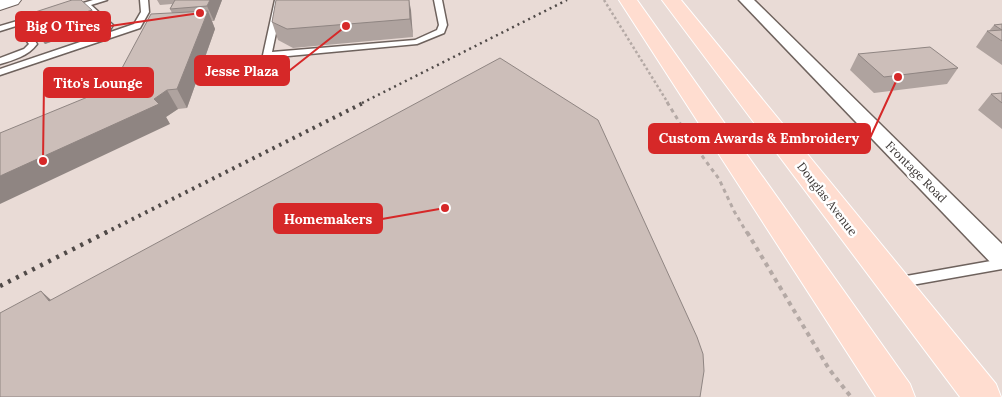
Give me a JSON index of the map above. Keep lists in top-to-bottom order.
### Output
{
  "streets": {
    "main road": ["Douglas Avenue"],
    "street": ["Frontage Road"]
  },
  "places": [
    "Big O Tires",
    "Jesse Plaza",
    "Custom Awards & Embroidery",
    "Tito's Lounge",
    "Homemakers"
  ]
}
